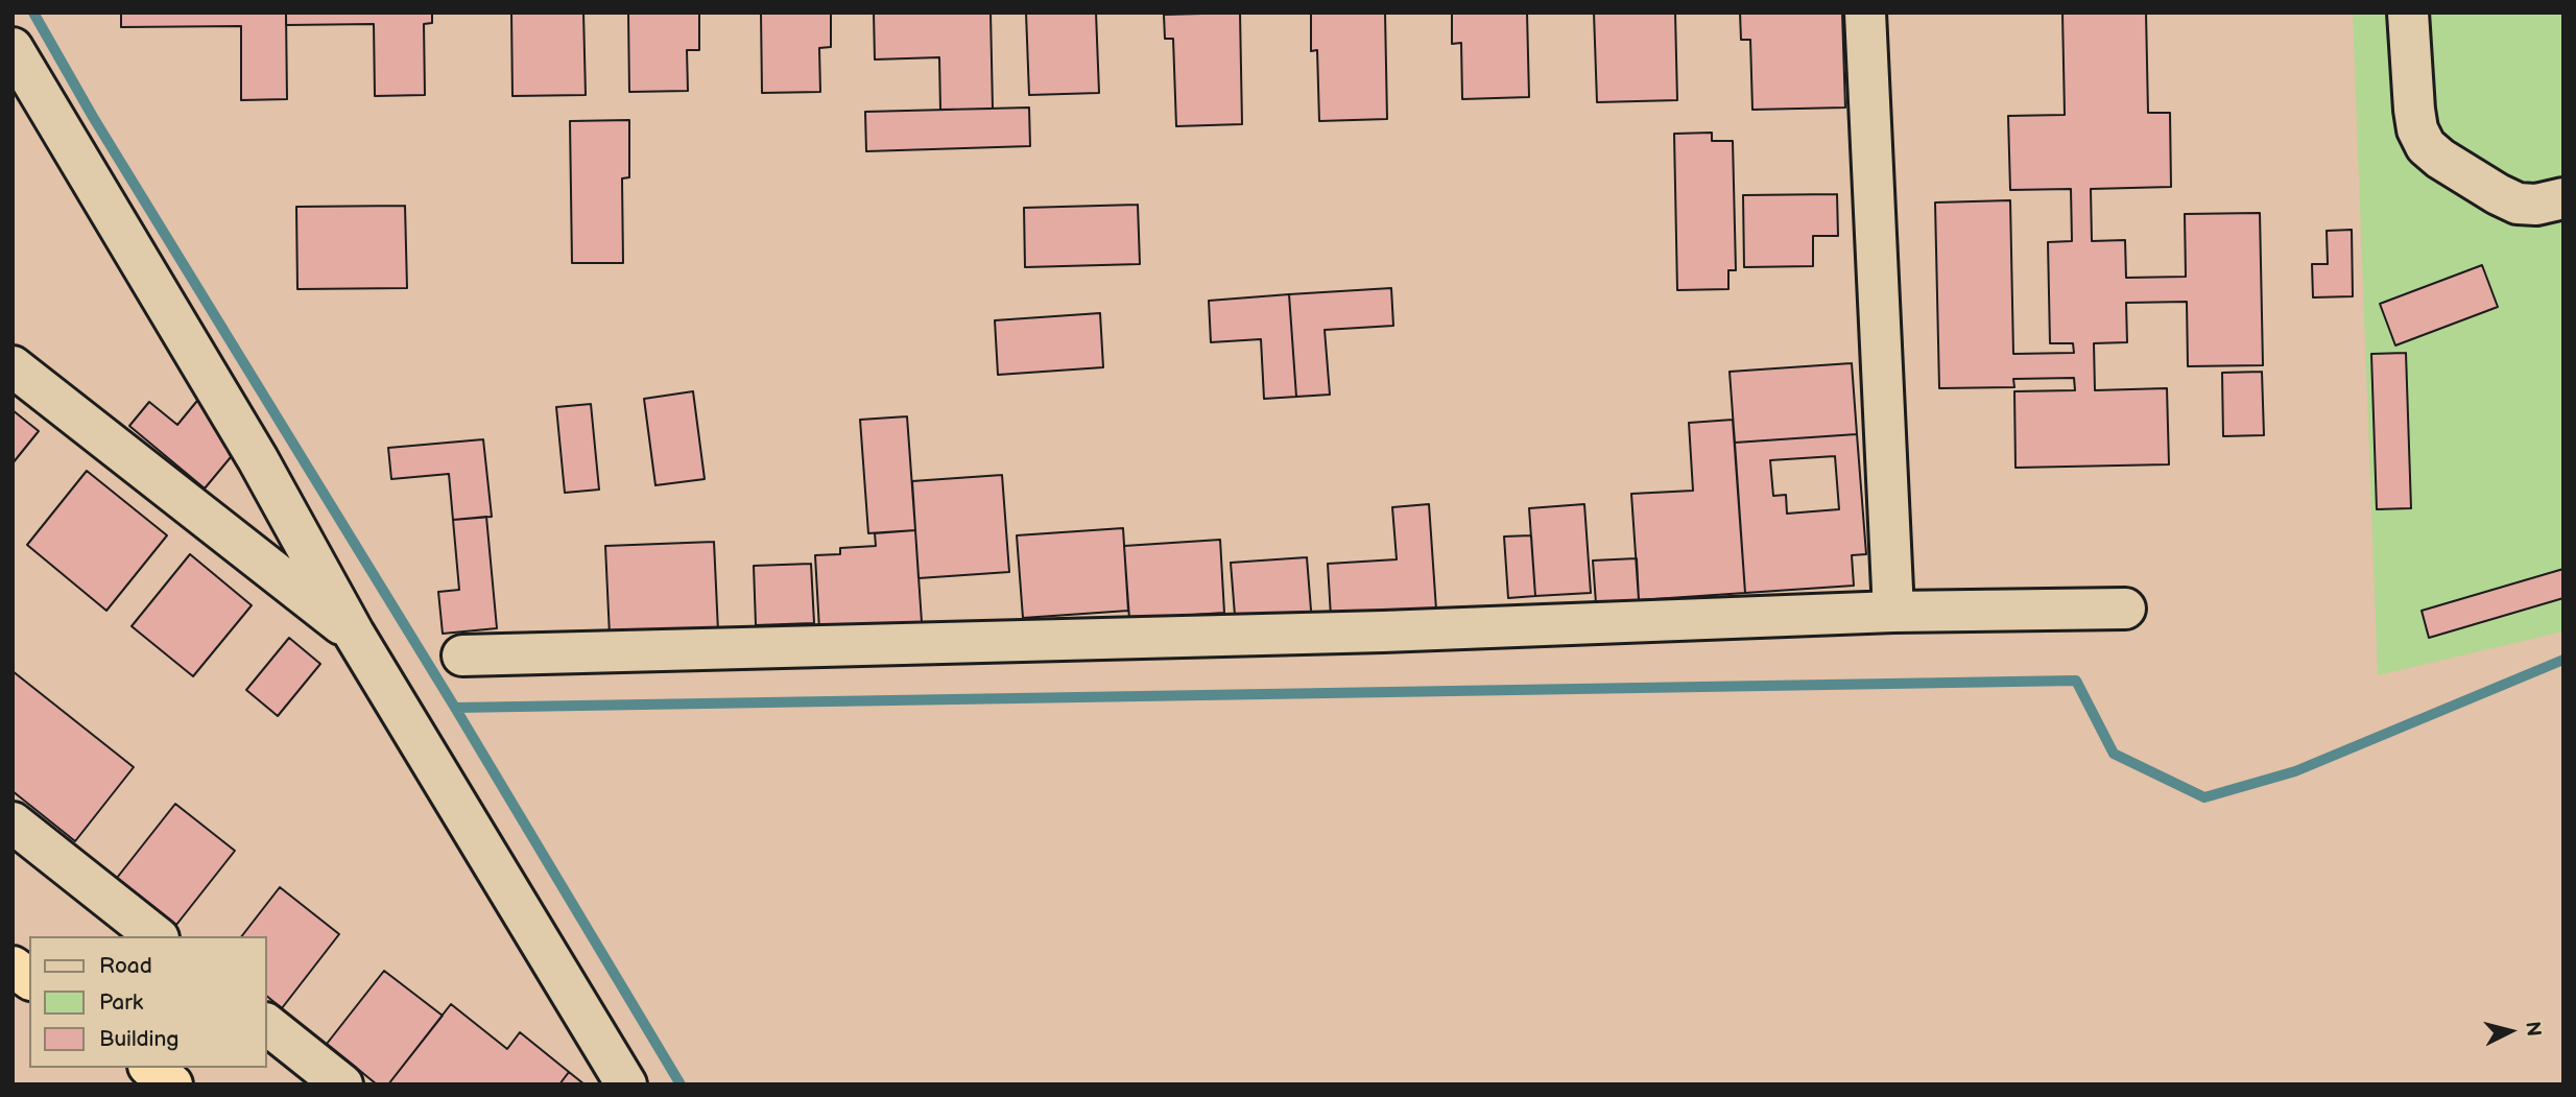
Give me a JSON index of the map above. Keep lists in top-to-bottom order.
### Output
{
  "legend": ["Road", "Park", "Building"],
  "north": "right"
}
